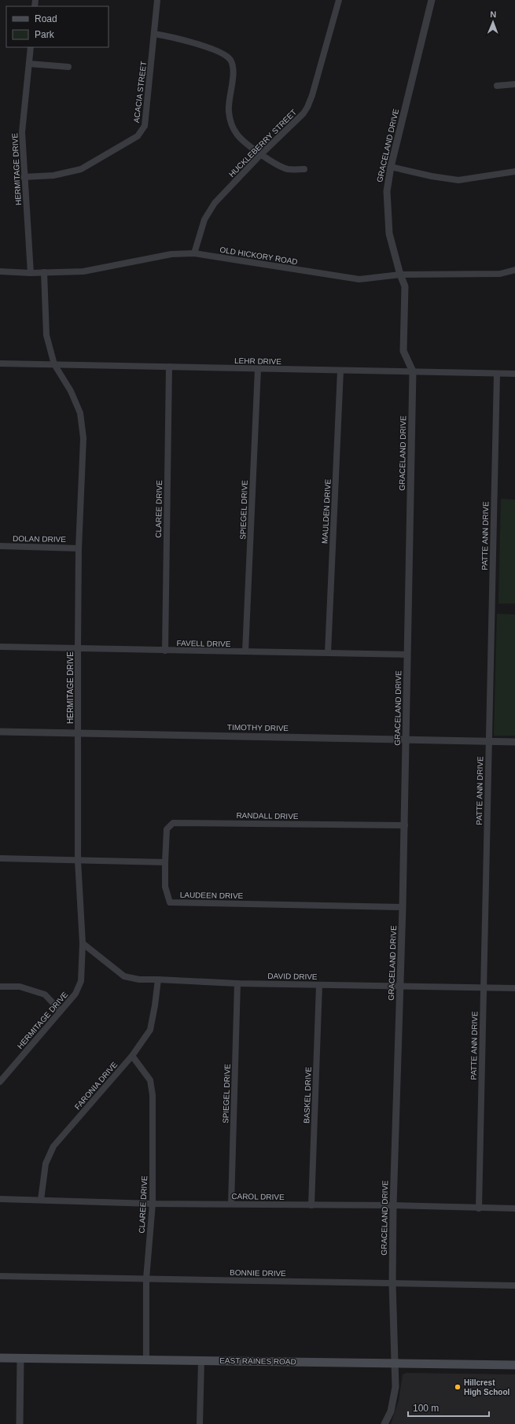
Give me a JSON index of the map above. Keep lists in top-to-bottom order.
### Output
{
  "streets": {
    "main road": ["EAST RAINES ROAD"],
    "street": [
      "ACACIA STREET",
      "HUCKLEBERRY STREET",
      "GRACELAND DRIVE",
      "HERMITAGE DRIVE",
      "OLD HICKORY ROAD",
      "LEHR DRIVE",
      "CLAREE DRIVE",
      "SPIEGEL DRIVE",
      "MAULDEN DRIVE",
      "PATTE ANN DRIVE",
      "DOLAN DRIVE",
      "FAVELL DRIVE",
      "TIMOTHY DRIVE",
      "RANDALL DRIVE",
      "LAUDEEN DRIVE",
      "DAVID DRIVE",
      "FARONIA DRIVE",
      "BASKEL DRIVE",
      "CAROL DRIVE",
      "BONNIE DRIVE"
    ]
  },
  "crossings": [
    ["ACACIA STREET", "HERMITAGE DRIVE"],
    ["HUCKLEBERRY STREET", "OLD HICKORY ROAD"],
    ["GRACELAND DRIVE", "OLD HICKORY ROAD"],
    ["GRACELAND DRIVE", "LEHR DRIVE"],
    ["GRACELAND DRIVE", "FAVELL DRIVE"],
    ["GRACELAND DRIVE", "TIMOTHY DRIVE"],
    ["GRACELAND DRIVE", "RANDALL DRIVE"],
    ["GRACELAND DRIVE", "LAUDEEN DRIVE"],
    ["GRACELAND DRIVE", "DAVID DRIVE"],
    ["GRACELAND DRIVE", "CAROL DRIVE"],
    ["GRACELAND DRIVE", "BONNIE DRIVE"],
    ["GRACELAND DRIVE", "EAST RAINES ROAD"],
    ["HERMITAGE DRIVE", "OLD HICKORY ROAD"],
    ["HERMITAGE DRIVE", "LEHR DRIVE"],
    ["HERMITAGE DRIVE", "DOLAN DRIVE"],
    ["HERMITAGE DRIVE", "FAVELL DRIVE"],
    ["HERMITAGE DRIVE", "TIMOTHY DRIVE"],
    ["HERMITAGE DRIVE", "DAVID DRIVE"],
    ["LEHR DRIVE", "CLAREE DRIVE"],
    ["LEHR DRIVE", "SPIEGEL DRIVE"],
    ["LEHR DRIVE", "MAULDEN DRIVE"],
    ["LEHR DRIVE", "PATTE ANN DRIVE"],
    ["CLAREE DRIVE", "FAVELL DRIVE"],
    ["CLAREE DRIVE", "FARONIA DRIVE"],
    ["CLAREE DRIVE", "CAROL DRIVE"],
    ["CLAREE DRIVE", "BONNIE DRIVE"],
    ["CLAREE DRIVE", "EAST RAINES ROAD"],
    ["SPIEGEL DRIVE", "FAVELL DRIVE"],
    ["SPIEGEL DRIVE", "DAVID DRIVE"],
    ["SPIEGEL DRIVE", "CAROL DRIVE"],
    ["MAULDEN DRIVE", "FAVELL DRIVE"],
    ["PATTE ANN DRIVE", "TIMOTHY DRIVE"],
    ["PATTE ANN DRIVE", "DAVID DRIVE"],
    ["PATTE ANN DRIVE", "CAROL DRIVE"],
    ["RANDALL DRIVE", "LAUDEEN DRIVE"],
    ["DAVID DRIVE", "FARONIA DRIVE"],
    ["DAVID DRIVE", "BASKEL DRIVE"],
    ["FARONIA DRIVE", "CAROL DRIVE"],
    ["BASKEL DRIVE", "CAROL DRIVE"]
  ],
  "places": ["Hillcrest High School"],
  "legend": ["Road", "Park"],
  "scale_bar": "100 m",
  "north": "top"
}
